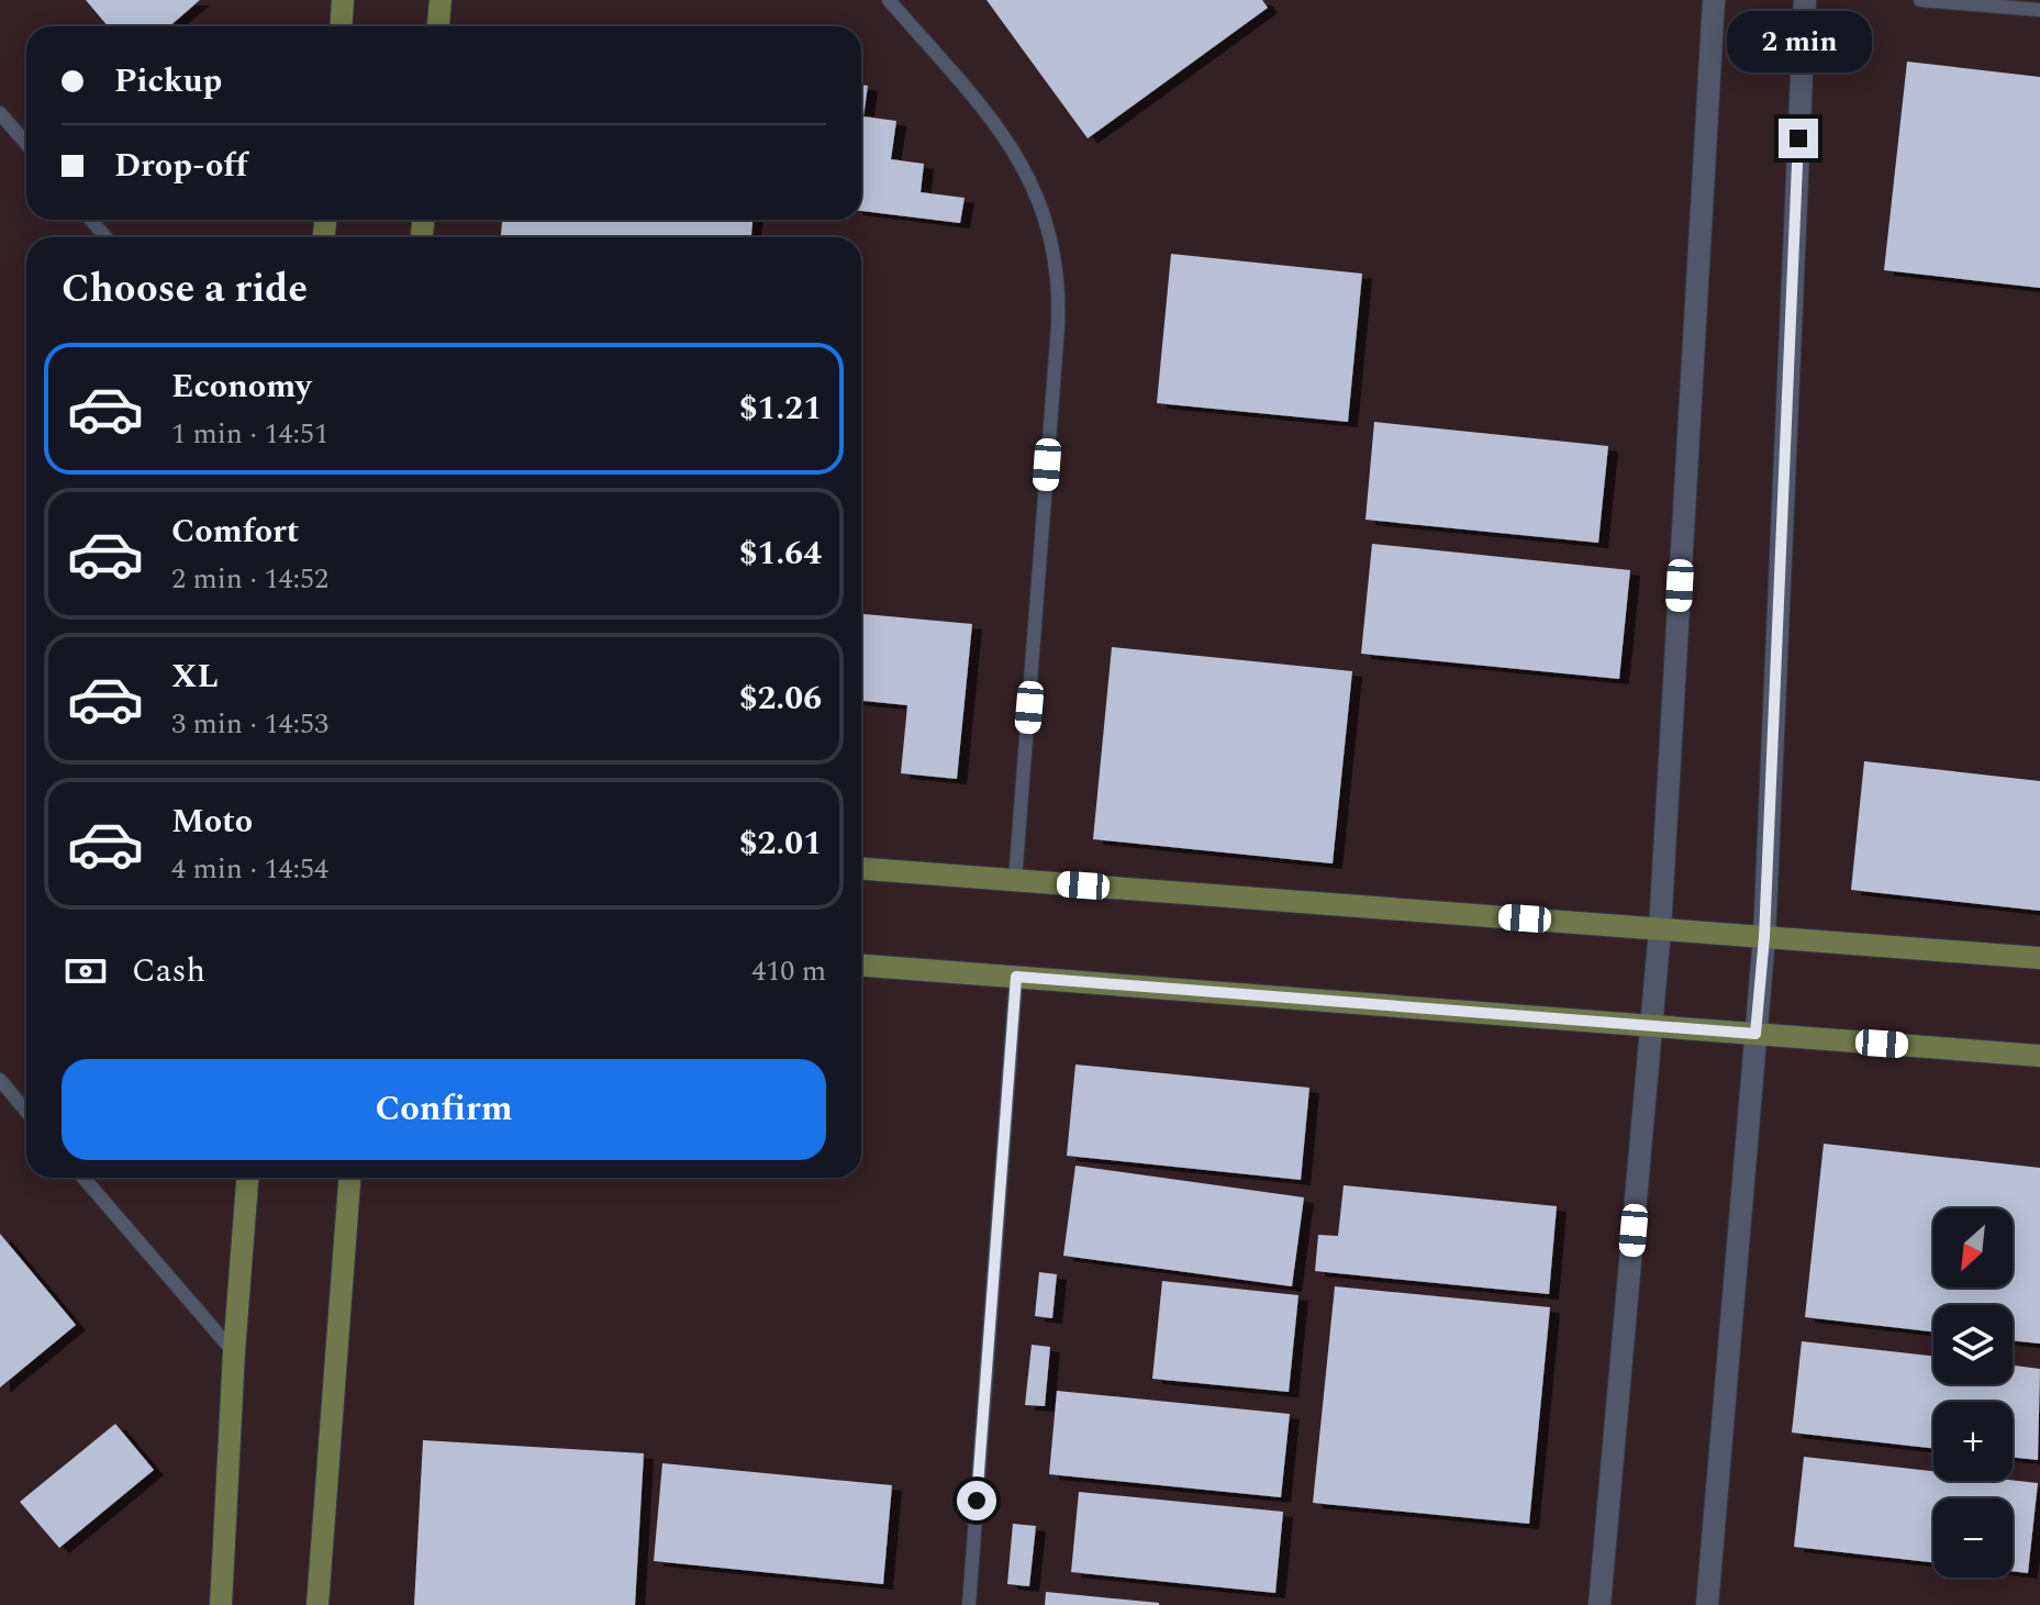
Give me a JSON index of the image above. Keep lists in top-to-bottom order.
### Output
{
  "north": "bottom left",
  "page": {
    "bubble": "2 min",
    "banner": ["Pickup", "Drop-off"],
    "heading": "Choose a ride",
    "list": [
      {
        "name": "Economy",
        "note": "1 min · 14:51",
        "value": "$1.21"
      },
      {
        "name": "Comfort",
        "note": "2 min · 14:52",
        "value": "$1.64"
      },
      {
        "name": "XL",
        "note": "3 min · 14:53",
        "value": "$2.06"
      },
      {
        "name": "Moto",
        "note": "4 min · 14:54",
        "value": "$2.01"
      }
    ],
    "pay": ["Cash", "410 m"],
    "buttons": "Confirm",
    "map_buttons": ["+", "−"]
  }
}
